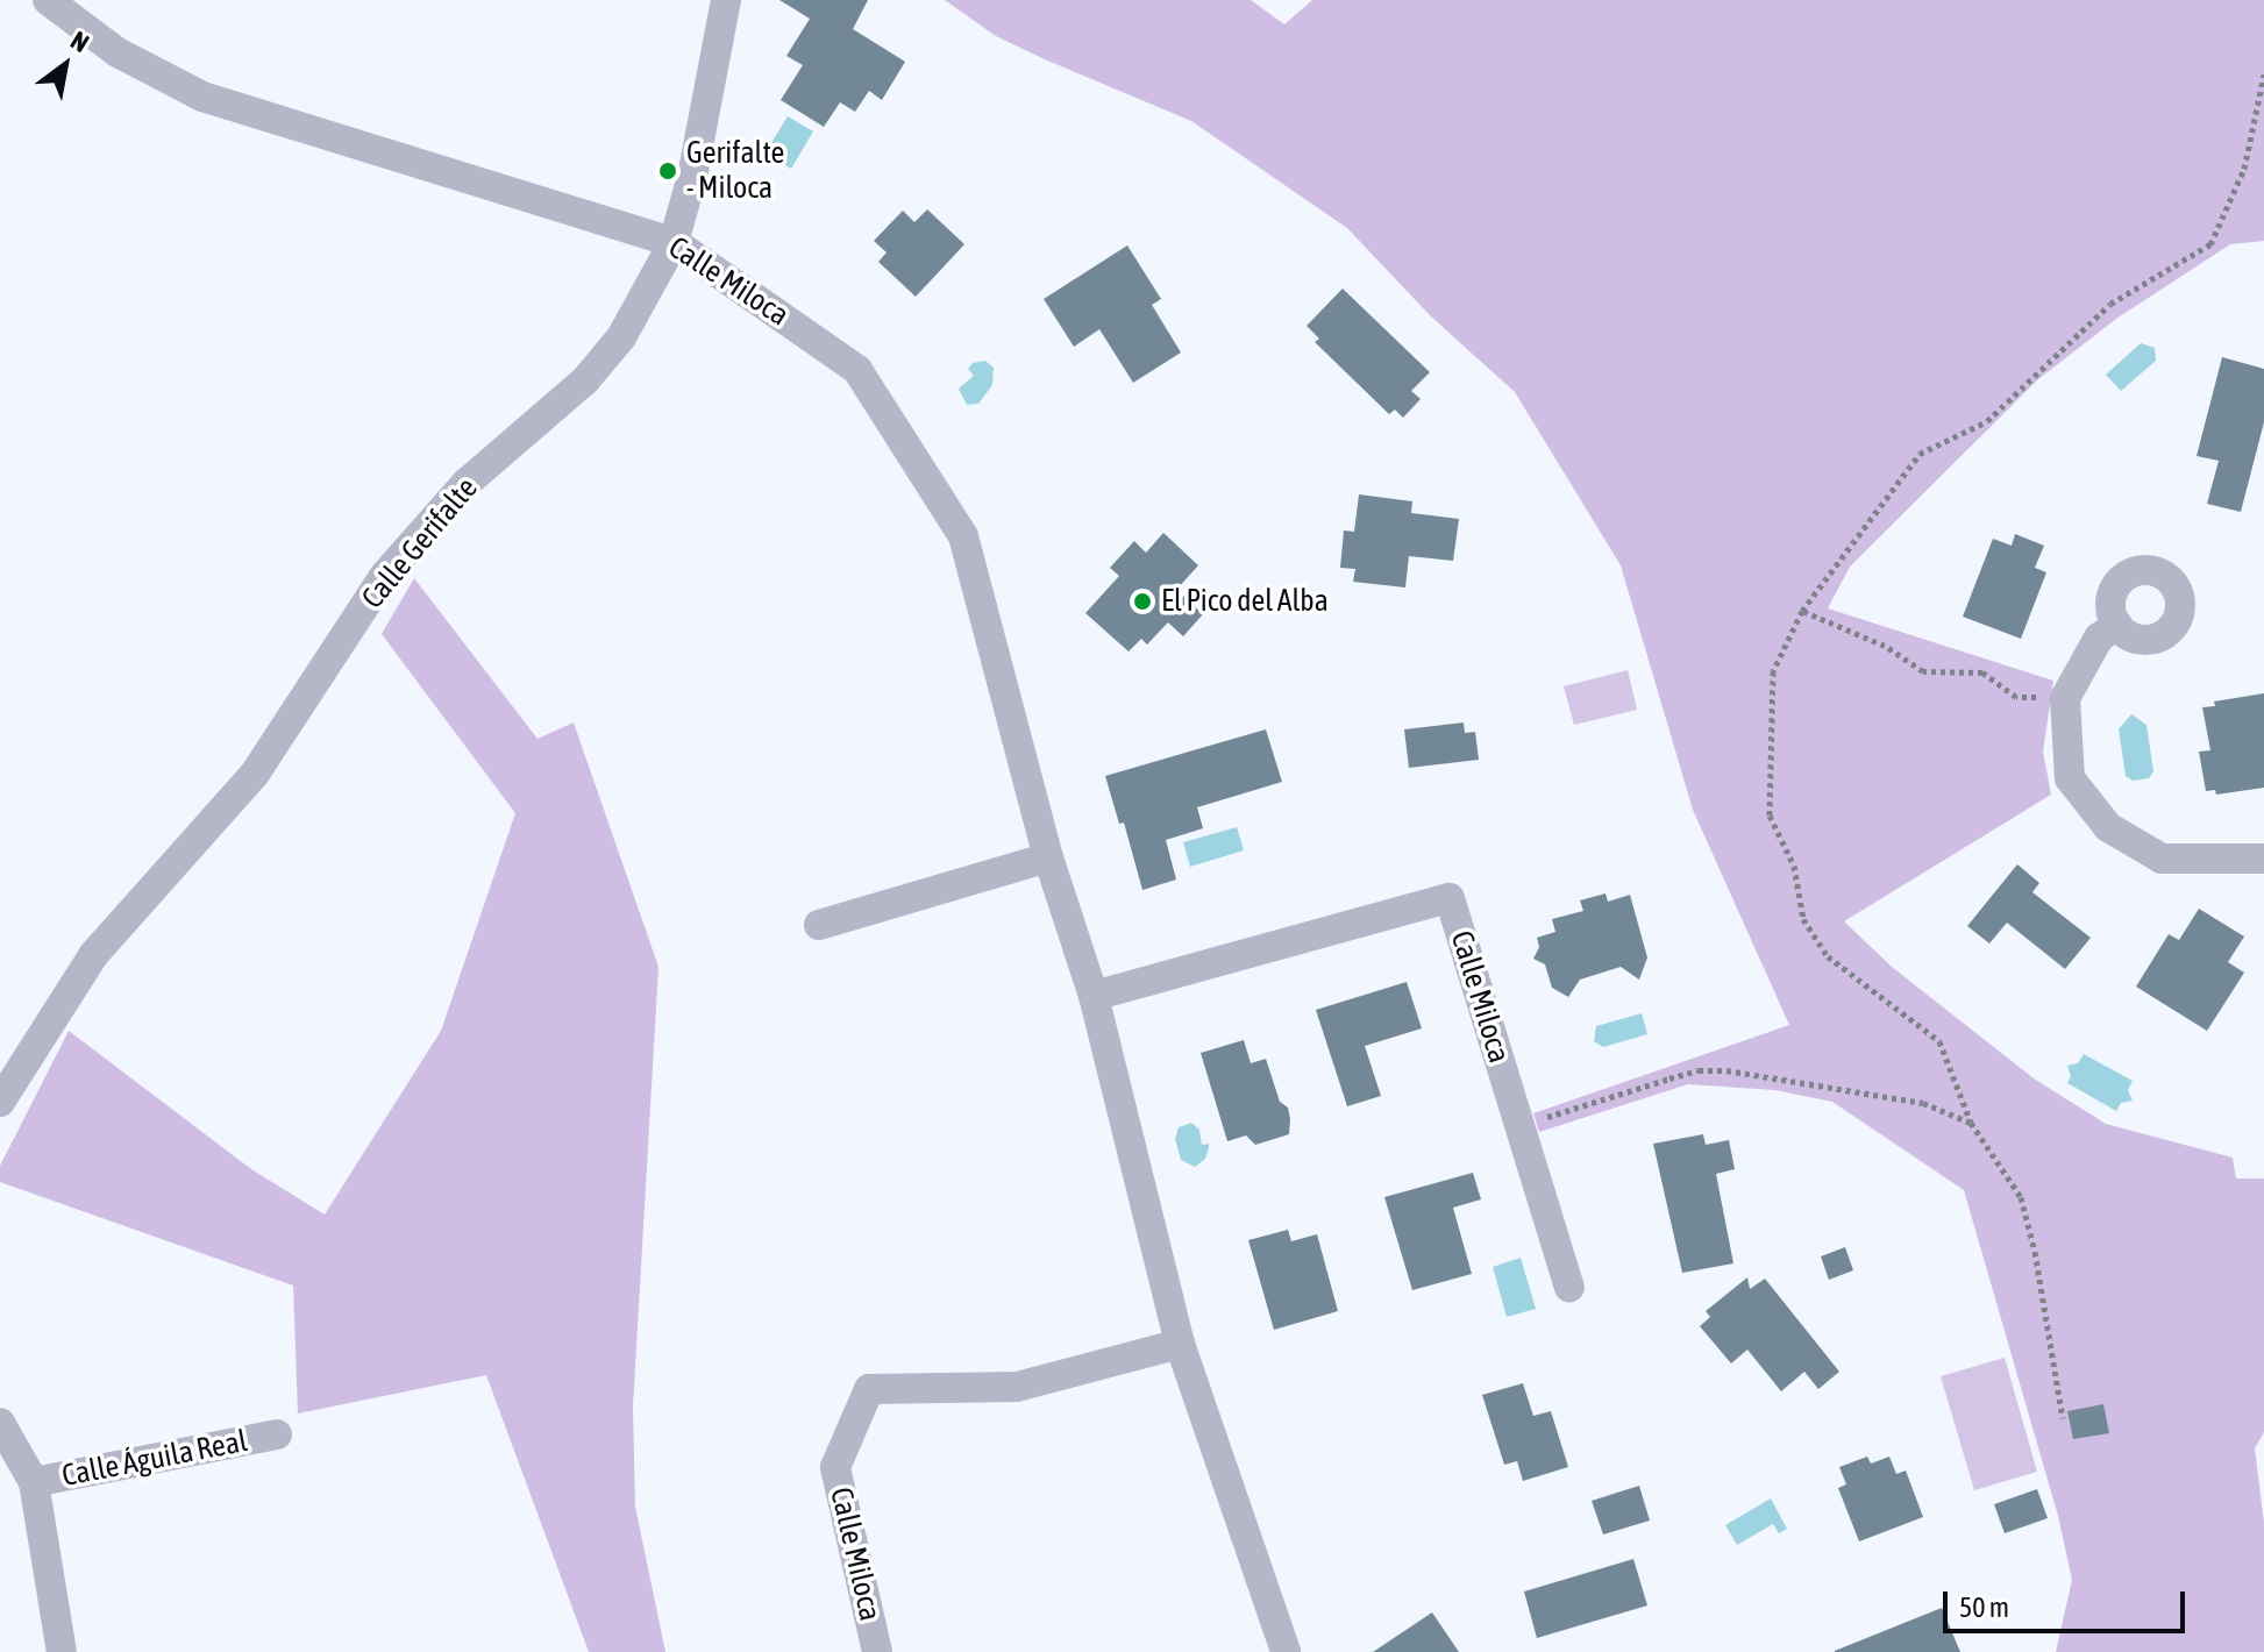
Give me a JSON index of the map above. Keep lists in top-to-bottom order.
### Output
{
  "streets": {
    "street": ["Calle Miloca", "Calle Gerifalte", "Calle Águila Real"]
  },
  "crossings": [
    ["Calle Miloca", "Calle Gerifalte"]
  ],
  "places": ["Gerifalte - Miloca", "El Pico del Alba"],
  "scale_bar": "50 m",
  "north": "top right"
}
